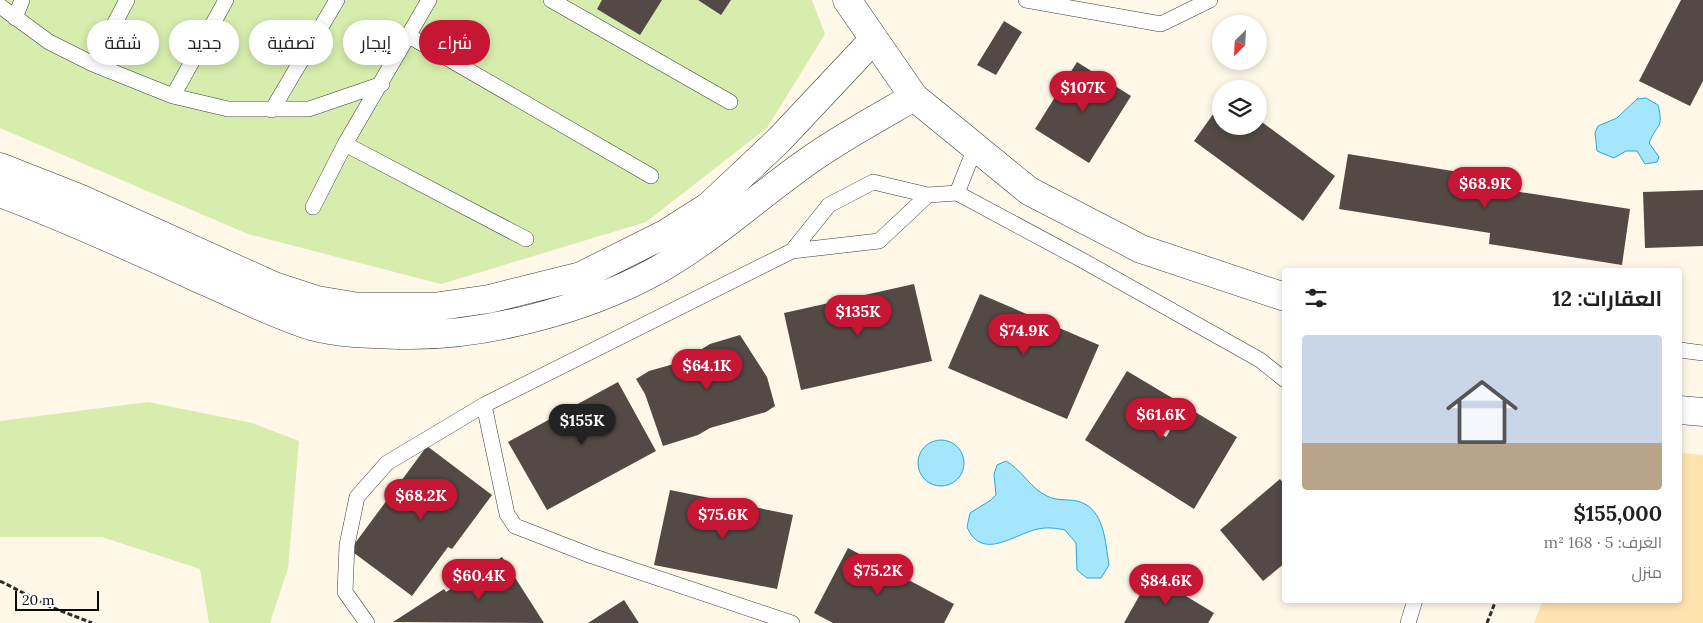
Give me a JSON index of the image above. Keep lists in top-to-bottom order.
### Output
{
  "scale_bar": "20 m",
  "north": "bottom left",
  "page": {
    "chip": [
      "شراء",
      "إيجار",
      "تصفية",
      "جديد",
      "شقة"
    ],
    "price": [
      "$107K",
      "$68.9K",
      "$135K",
      "$74.9K",
      "$64.1K",
      "$61.6K",
      "$155K",
      "$68.2K",
      "$75.6K",
      "$75.2K",
      "$60.4K",
      "$84.6K"
    ],
    "heading": "العقارات: 12",
    "list": [
      {
        "name": "$155,000",
        "note": "الغرف: 5 · 168 m² · منزل"
      }
    ],
    "scale": "20 m"
  }
}
